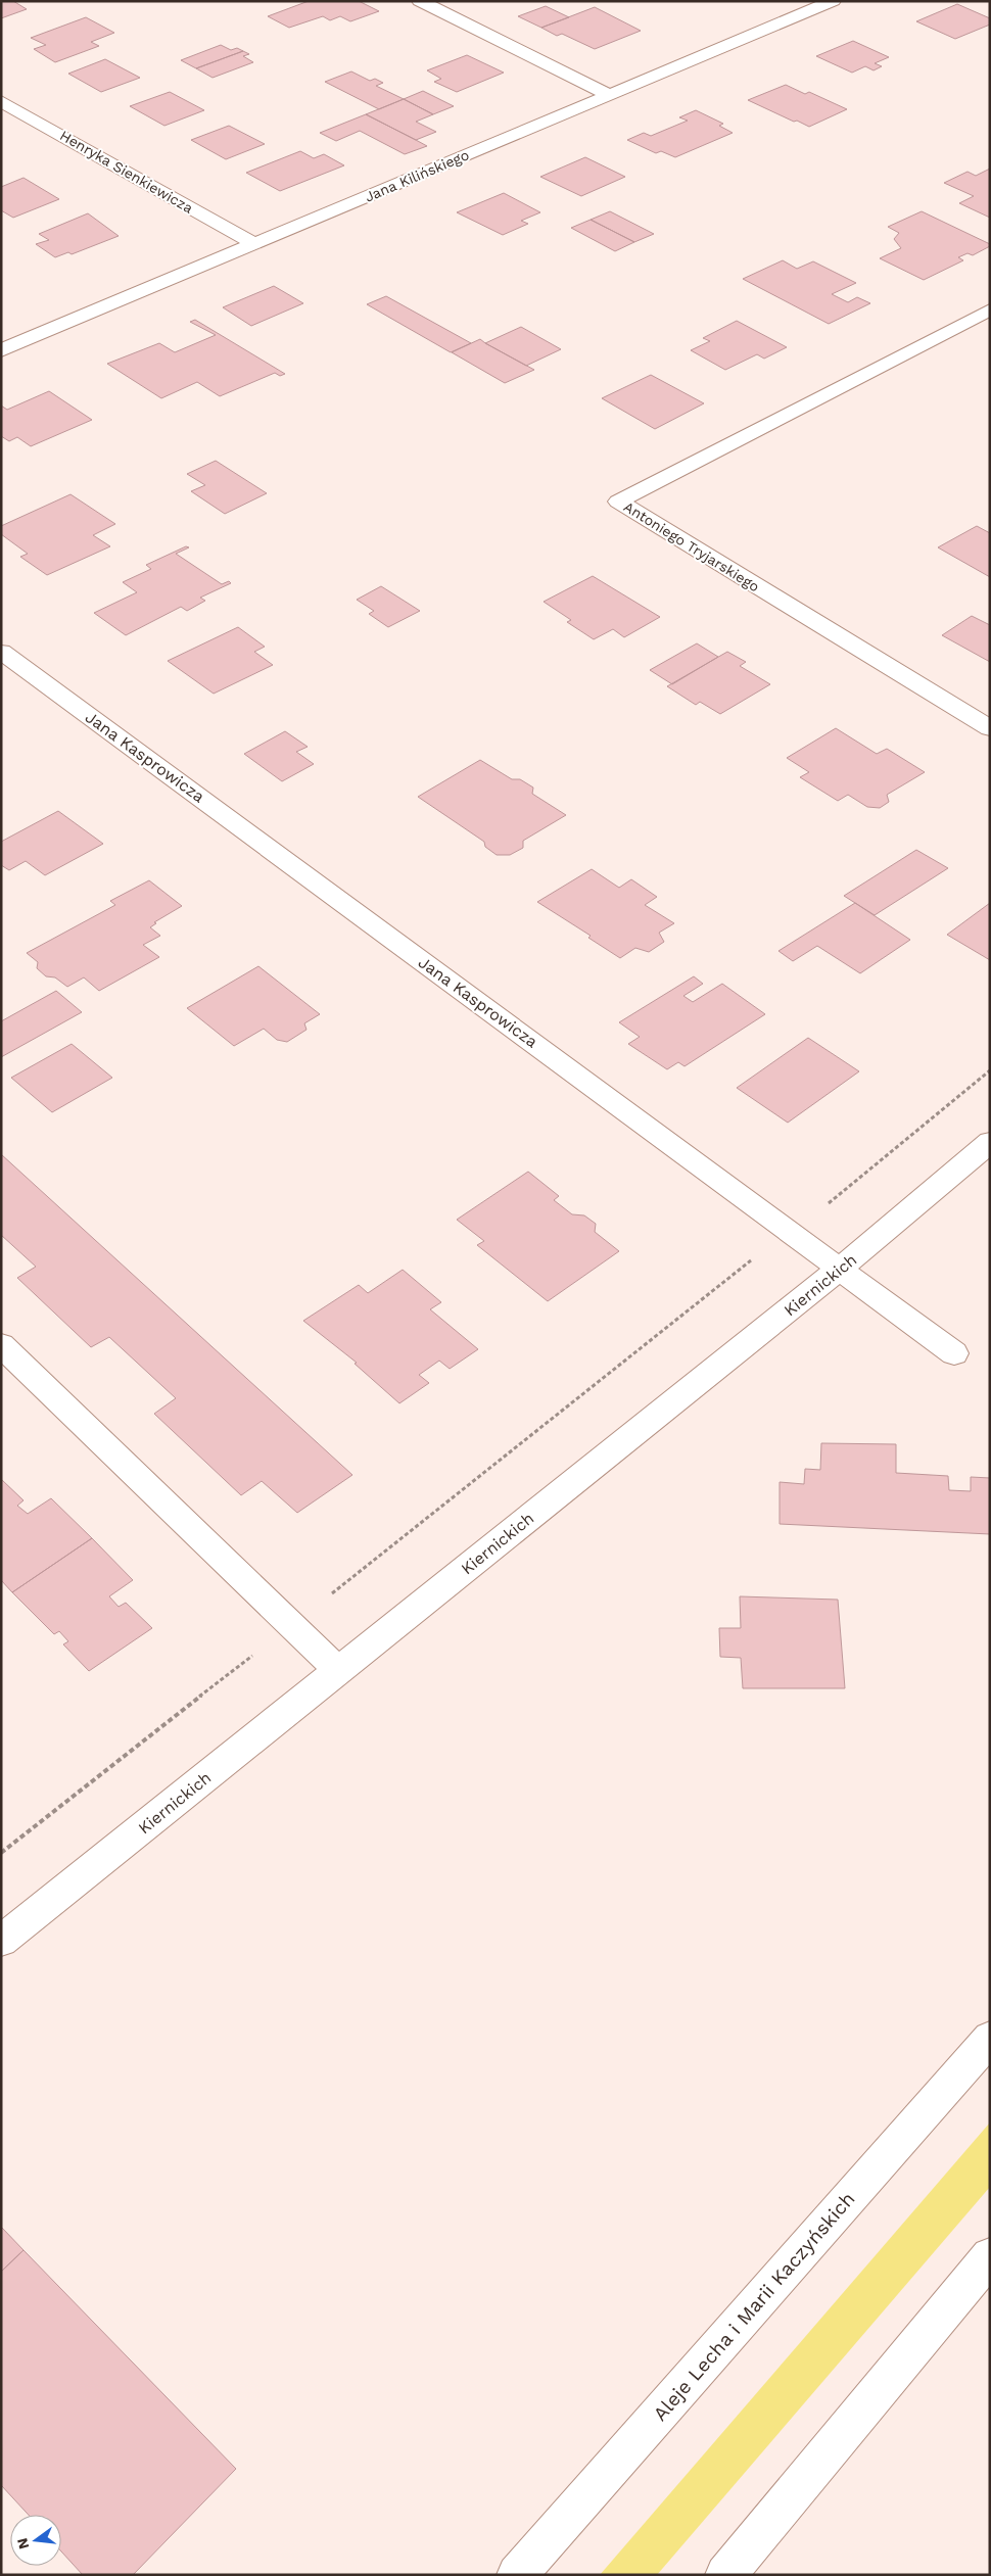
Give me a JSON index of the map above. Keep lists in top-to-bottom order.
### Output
{
  "streets": {
    "street": [
      "Henryka Sienkiewicza",
      "Jana Kilińskiego",
      "Antoniego Tryjarskiego",
      "Jana Kasprowicza",
      "Kiernickich",
      "Aleje Lecha i Marii Kaczyńskich"
    ]
  },
  "crossings": [
    ["Henryka Sienkiewicza", "Jana Kilińskiego"],
    ["Jana Kasprowicza", "Kiernickich"]
  ],
  "north": "left"
}
